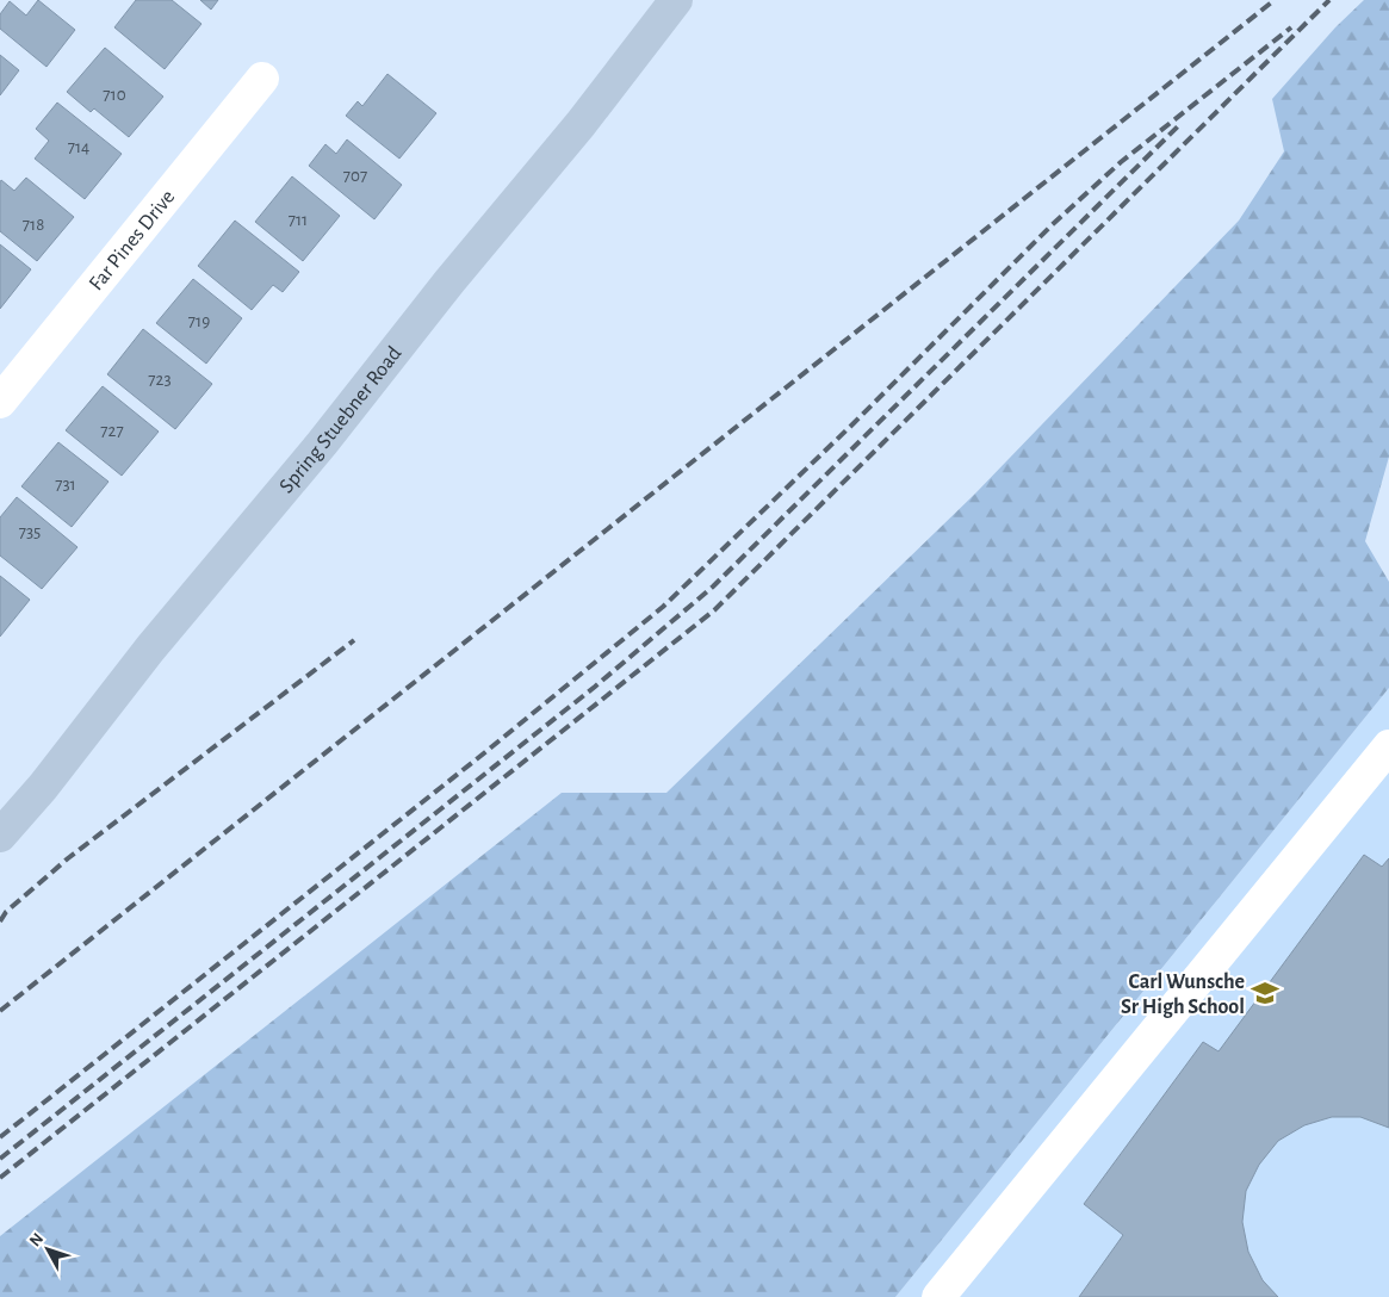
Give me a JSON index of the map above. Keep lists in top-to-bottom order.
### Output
{
  "streets": {
    "main road": ["Spring Stuebner Road"],
    "street": ["Far Pines Drive"]
  },
  "places": {
    "school or university": ["Carl Wunsche Sr High School"]
  },
  "house_numbers": [
    "710",
    "714",
    "707",
    "711",
    "718",
    "719",
    "723",
    "727",
    "731",
    "735"
  ],
  "north": "top left"
}
